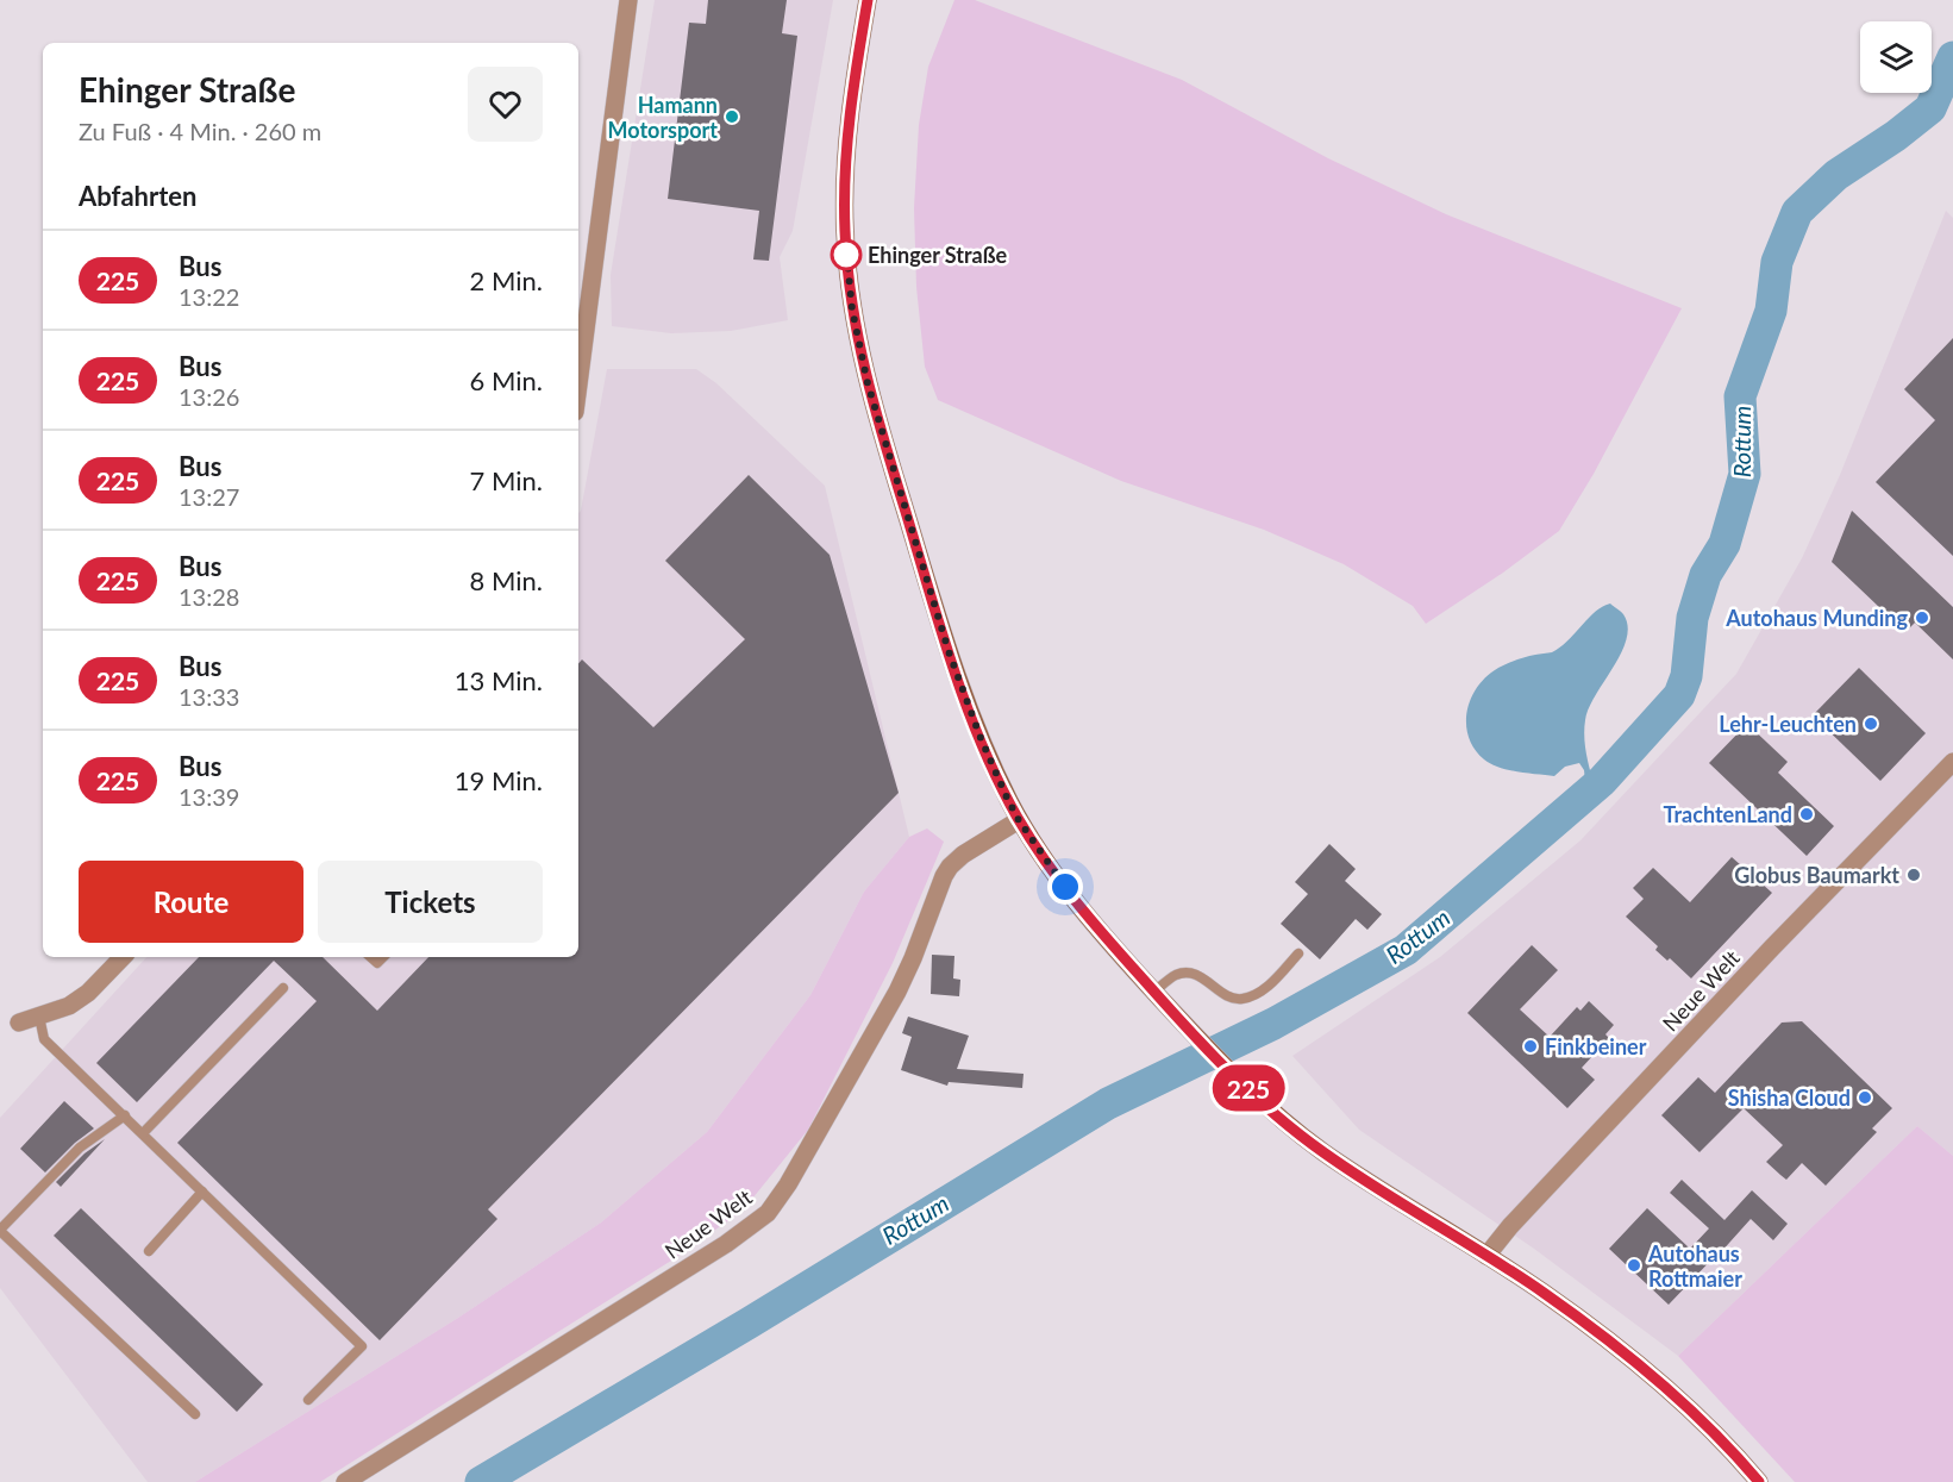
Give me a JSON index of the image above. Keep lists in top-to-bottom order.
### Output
{
  "streets": {
    "street": ["Neue Welt"]
  },
  "water": ["Rottum"],
  "places": [
    "Hamann Motorsport",
    "Ehinger Straße",
    "Autohaus Munding",
    "Lehr-Leuchten",
    "TrachtenLand",
    "Globus Baumarkt",
    "Finkbeiner",
    "Shisha Cloud",
    "Autohaus Rottmaier"
  ],
  "lines": ["bus line 225"],
  "page": {
    "on_map": "225",
    "heading": [
      ["Ehinger Straße", "Zu Fuß · 4 Min. · 260 m"],
      "Abfahrten"
    ],
    "list": [
      {
        "mark": "225",
        "name": "Bus",
        "note": "13:22",
        "value": "2 Min."
      },
      {
        "mark": "225",
        "name": "Bus",
        "note": "13:26",
        "value": "6 Min."
      },
      {
        "mark": "225",
        "name": "Bus",
        "note": "13:27",
        "value": "7 Min."
      },
      {
        "mark": "225",
        "name": "Bus",
        "note": "13:28",
        "value": "8 Min."
      },
      {
        "mark": "225",
        "name": "Bus",
        "note": "13:33",
        "value": "13 Min."
      },
      {
        "mark": "225",
        "name": "Bus",
        "note": "13:39",
        "value": "19 Min."
      }
    ],
    "buttons": ["Route", "Tickets"]
  }
}
